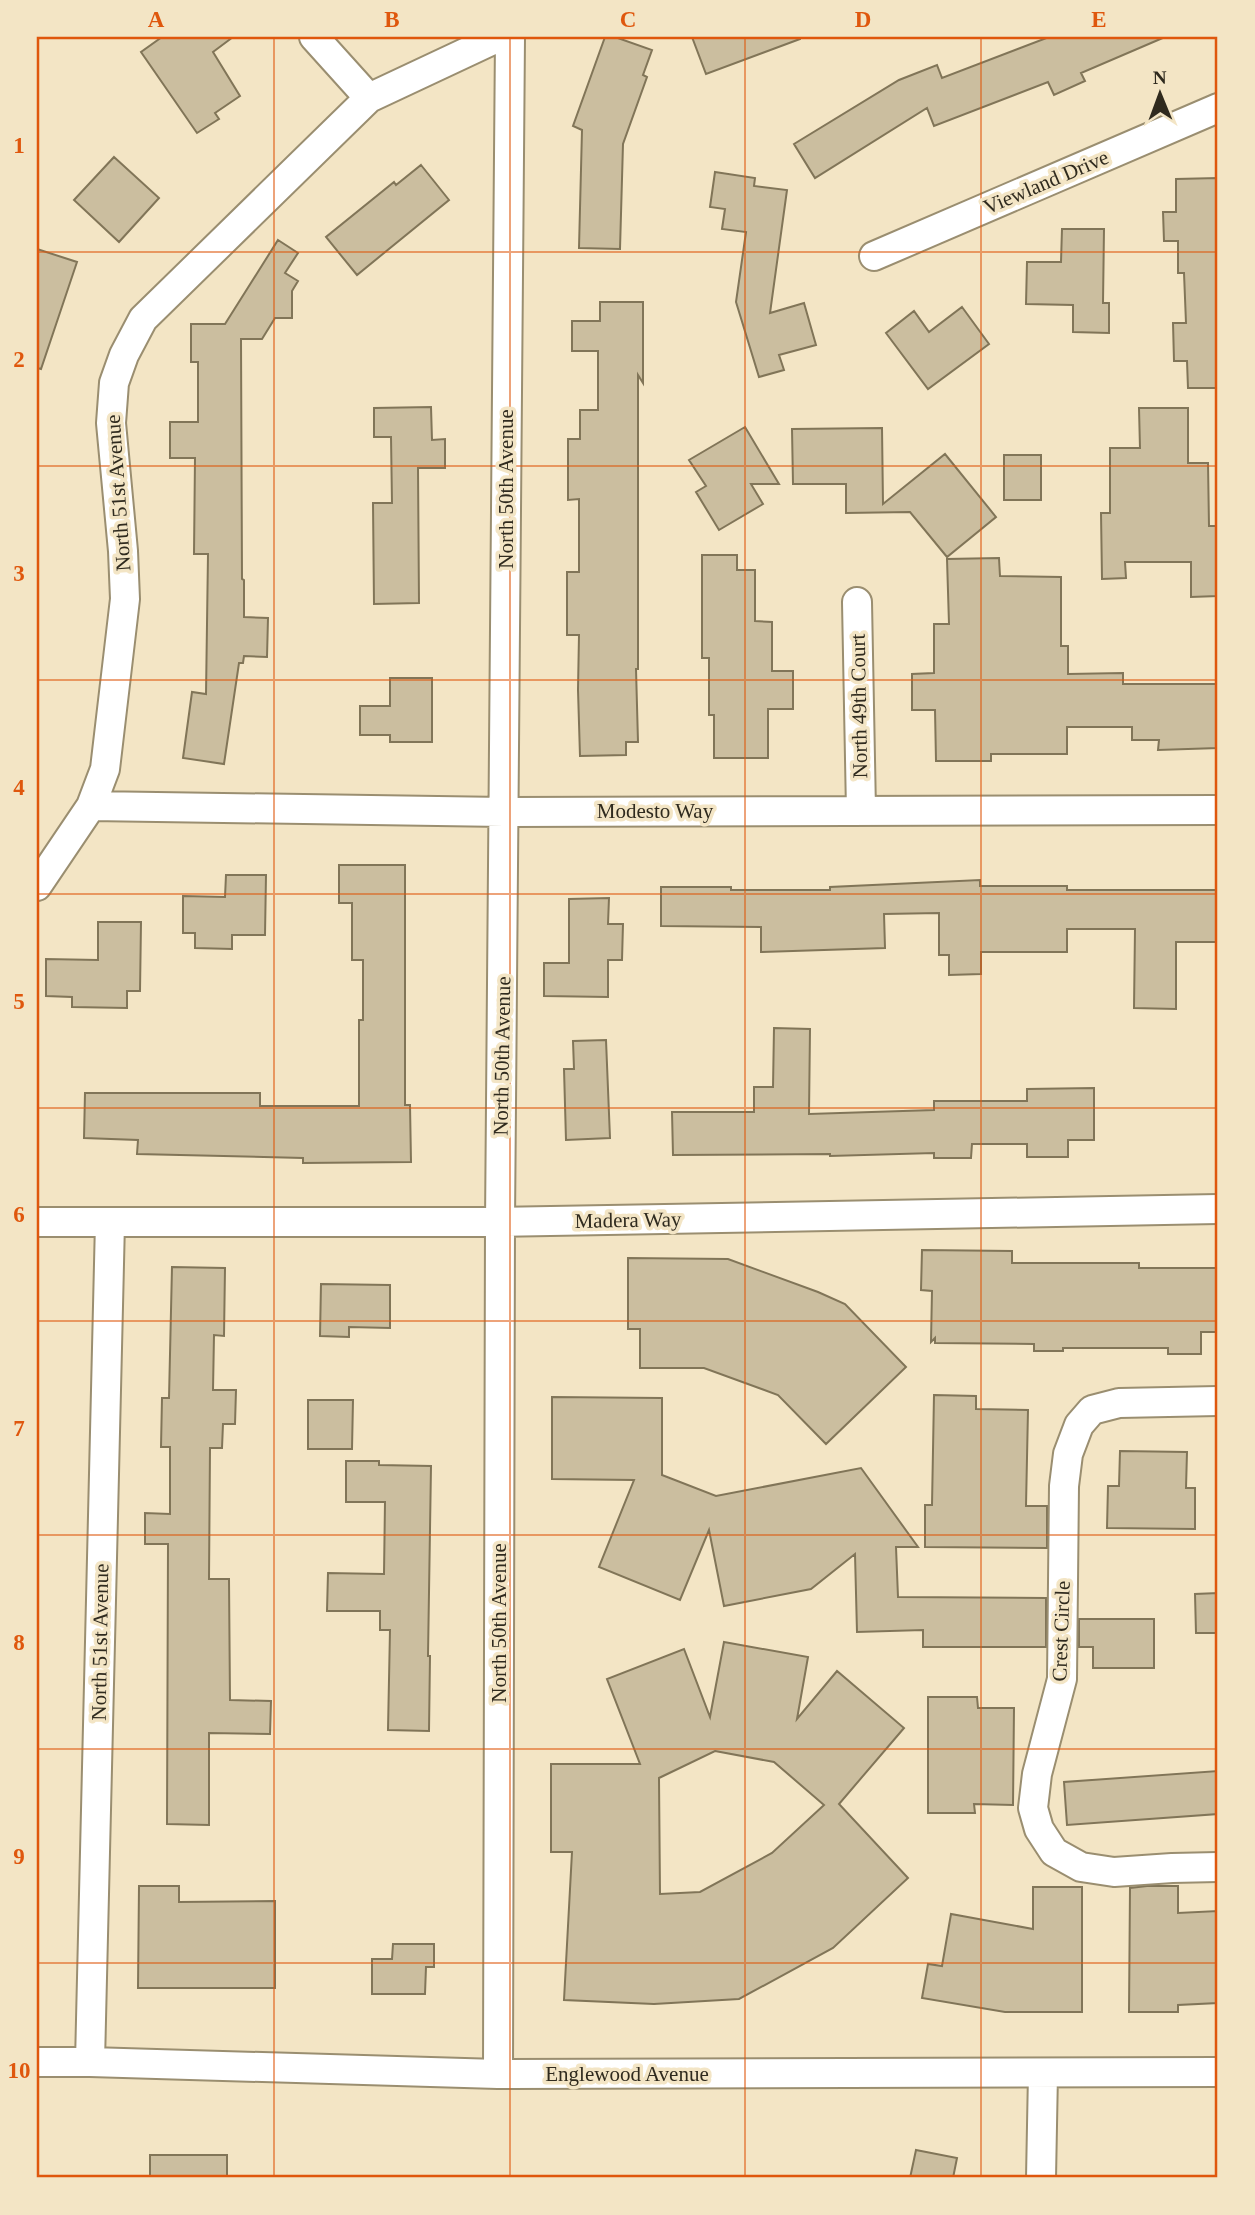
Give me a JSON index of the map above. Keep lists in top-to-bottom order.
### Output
{
  "streets": {
    "street": [
      "Viewland Drive",
      "North 50th Avenue",
      "North 51st Avenue",
      "North 49th Court",
      "Modesto Way",
      "Madera Way",
      "Crest Circle",
      "Englewood Avenue"
    ]
  },
  "crossings": [
    ["North 50th Avenue", "Modesto Way"],
    ["North 50th Avenue", "Madera Way"],
    ["North 50th Avenue", "Englewood Avenue"],
    ["North 51st Avenue", "Modesto Way"],
    ["North 51st Avenue", "Madera Way"],
    ["North 51st Avenue", "Englewood Avenue"],
    ["North 49th Court", "Modesto Way"]
  ],
  "north": "top",
  "grid": {
    "columns": [
      "A",
      "B",
      "C",
      "D",
      "E"
    ],
    "rows": [
      "1",
      "2",
      "3",
      "4",
      "5",
      "6",
      "7",
      "8",
      "9",
      "10"
    ]
  }
}
